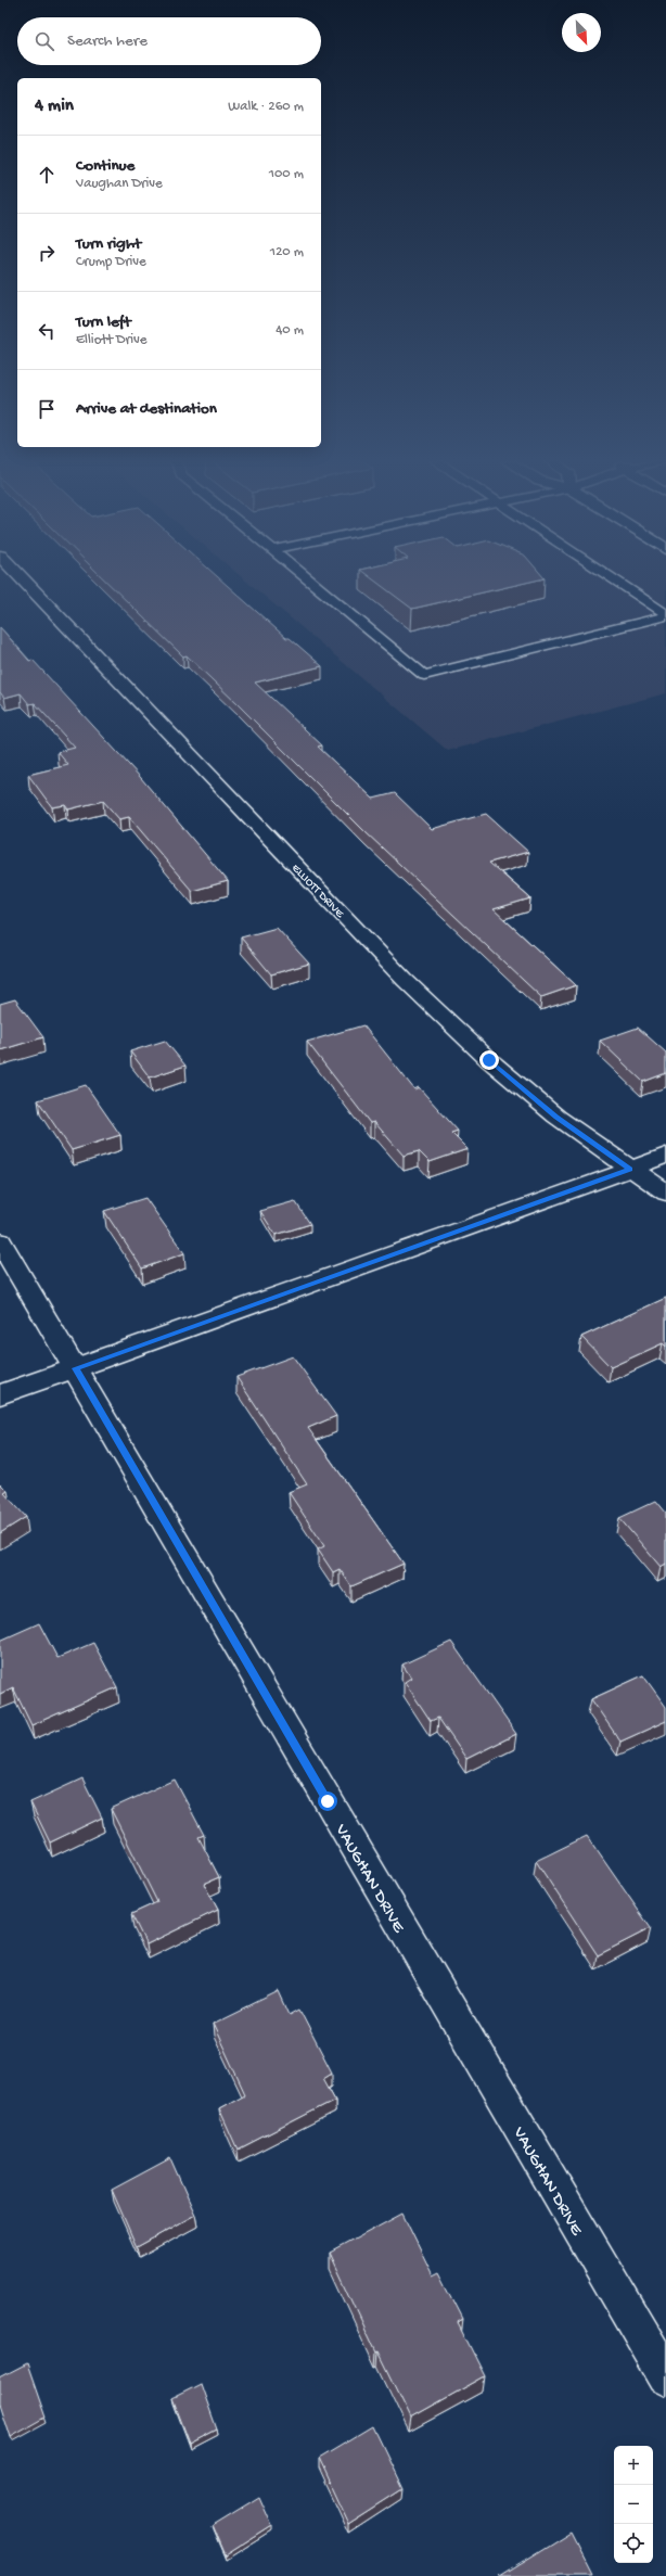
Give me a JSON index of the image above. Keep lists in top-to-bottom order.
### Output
{
  "streets": {
    "street": ["ELLIOTT DRIVE", "VAUGHAN DRIVE"]
  },
  "north": "bottom right",
  "page": {
    "search": "Search here",
    "heading": ["4 min", "Walk · 260 m"],
    "list": [
      ["Continue", "Vaughan Drive", "100 m"],
      ["Turn right", "Crump Drive", "120 m"],
      ["Turn left", "Elliott Drive", "40 m"],
      "Arrive at destination"
    ],
    "map_buttons": ["+", "−"]
  }
}
